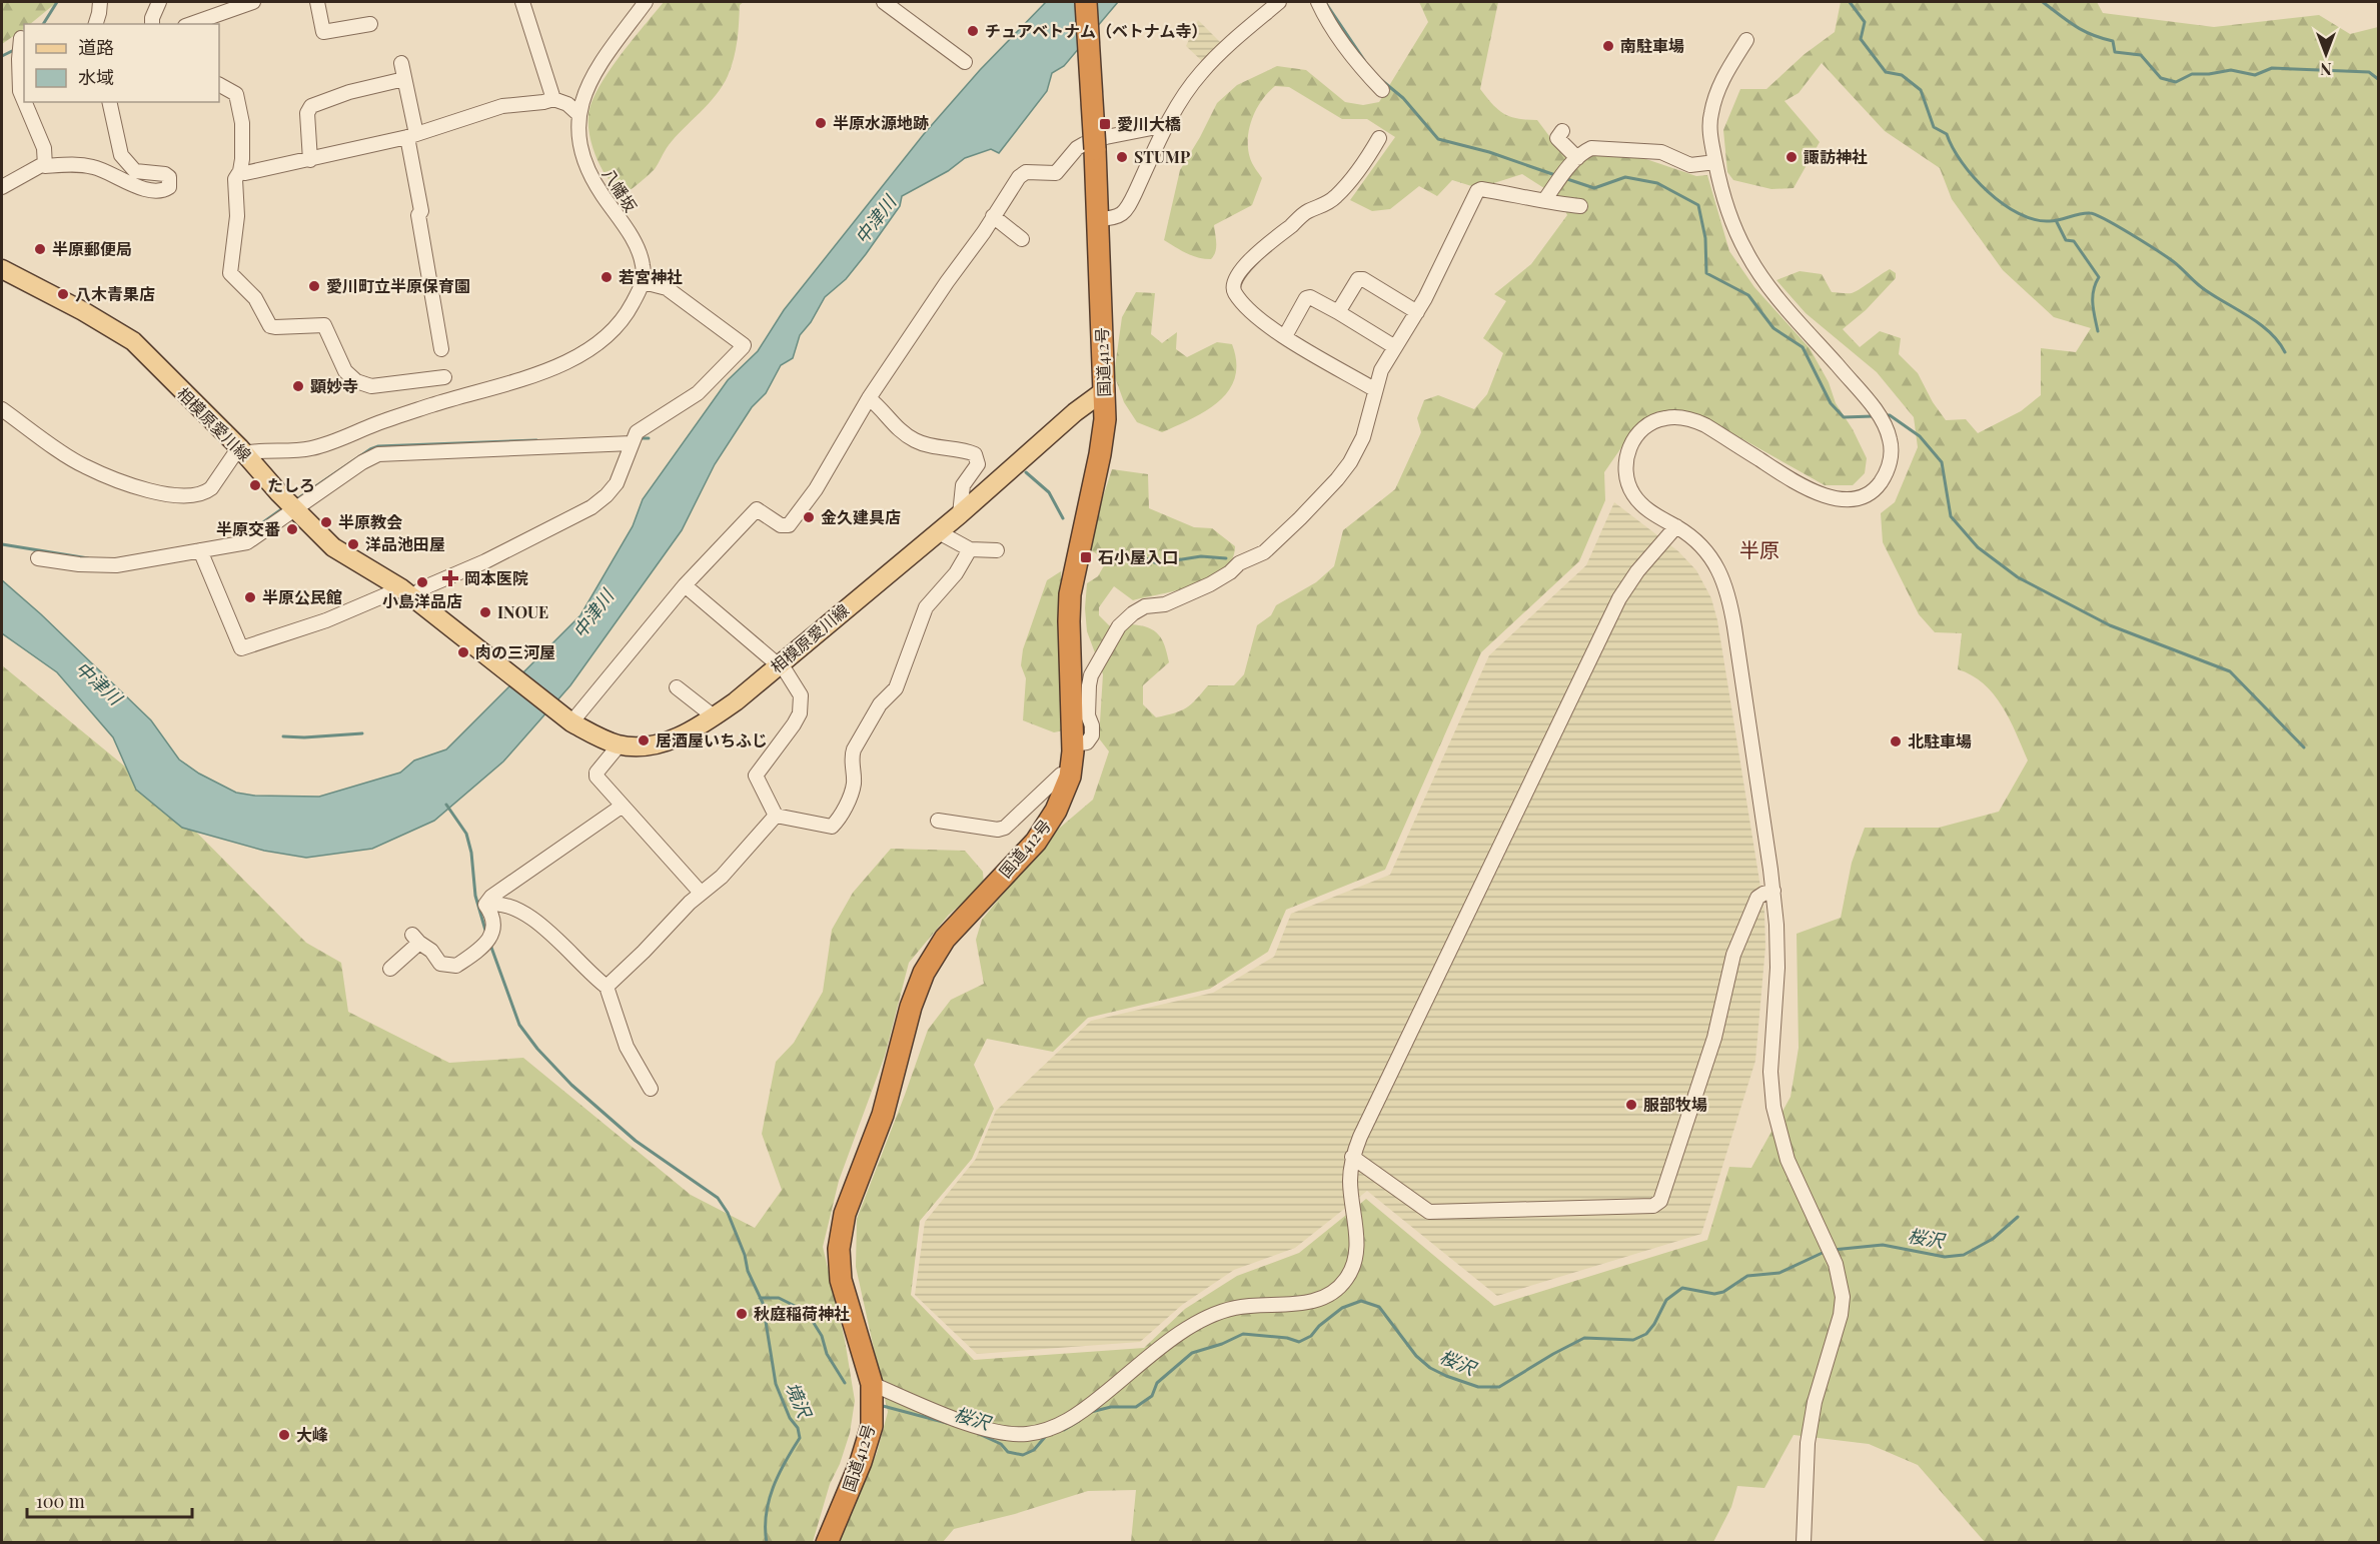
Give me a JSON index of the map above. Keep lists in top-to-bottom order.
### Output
{
  "streets": {
    "highway": ["国道412号"],
    "main road": ["相模原愛川線"],
    "street": ["八幡坂"]
  },
  "crossings": [
    ["国道412号", "相模原愛川線"]
  ],
  "districts": ["半原"],
  "water": ["中津川", "桜沢", "境沢"],
  "places": {
    "other": [
      "チュアベトナム（ベトナム寺）",
      "南駐車場",
      "半原水源地跡",
      "STUMP",
      "諏訪神社",
      "半原郵便局",
      "若宮神社",
      "愛川町立半原保育園",
      "八木青果店",
      "顕妙寺",
      "たしろ",
      "金久建具店",
      "半原教会",
      "半原交番",
      "洋品池田屋",
      "小島洋品店",
      "半原公民館",
      "INOUE",
      "肉の三河屋",
      "居酒屋いちふじ",
      "北駐車場",
      "服部牧場",
      "秋庭稲荷神社",
      "大峰"
    ],
    "transit": ["愛川大橋", "石小屋入口"],
    "health": ["岡本医院"]
  },
  "legend": ["道路", "水域"],
  "scale_bar": "100 m",
  "north": "bottom"
}
